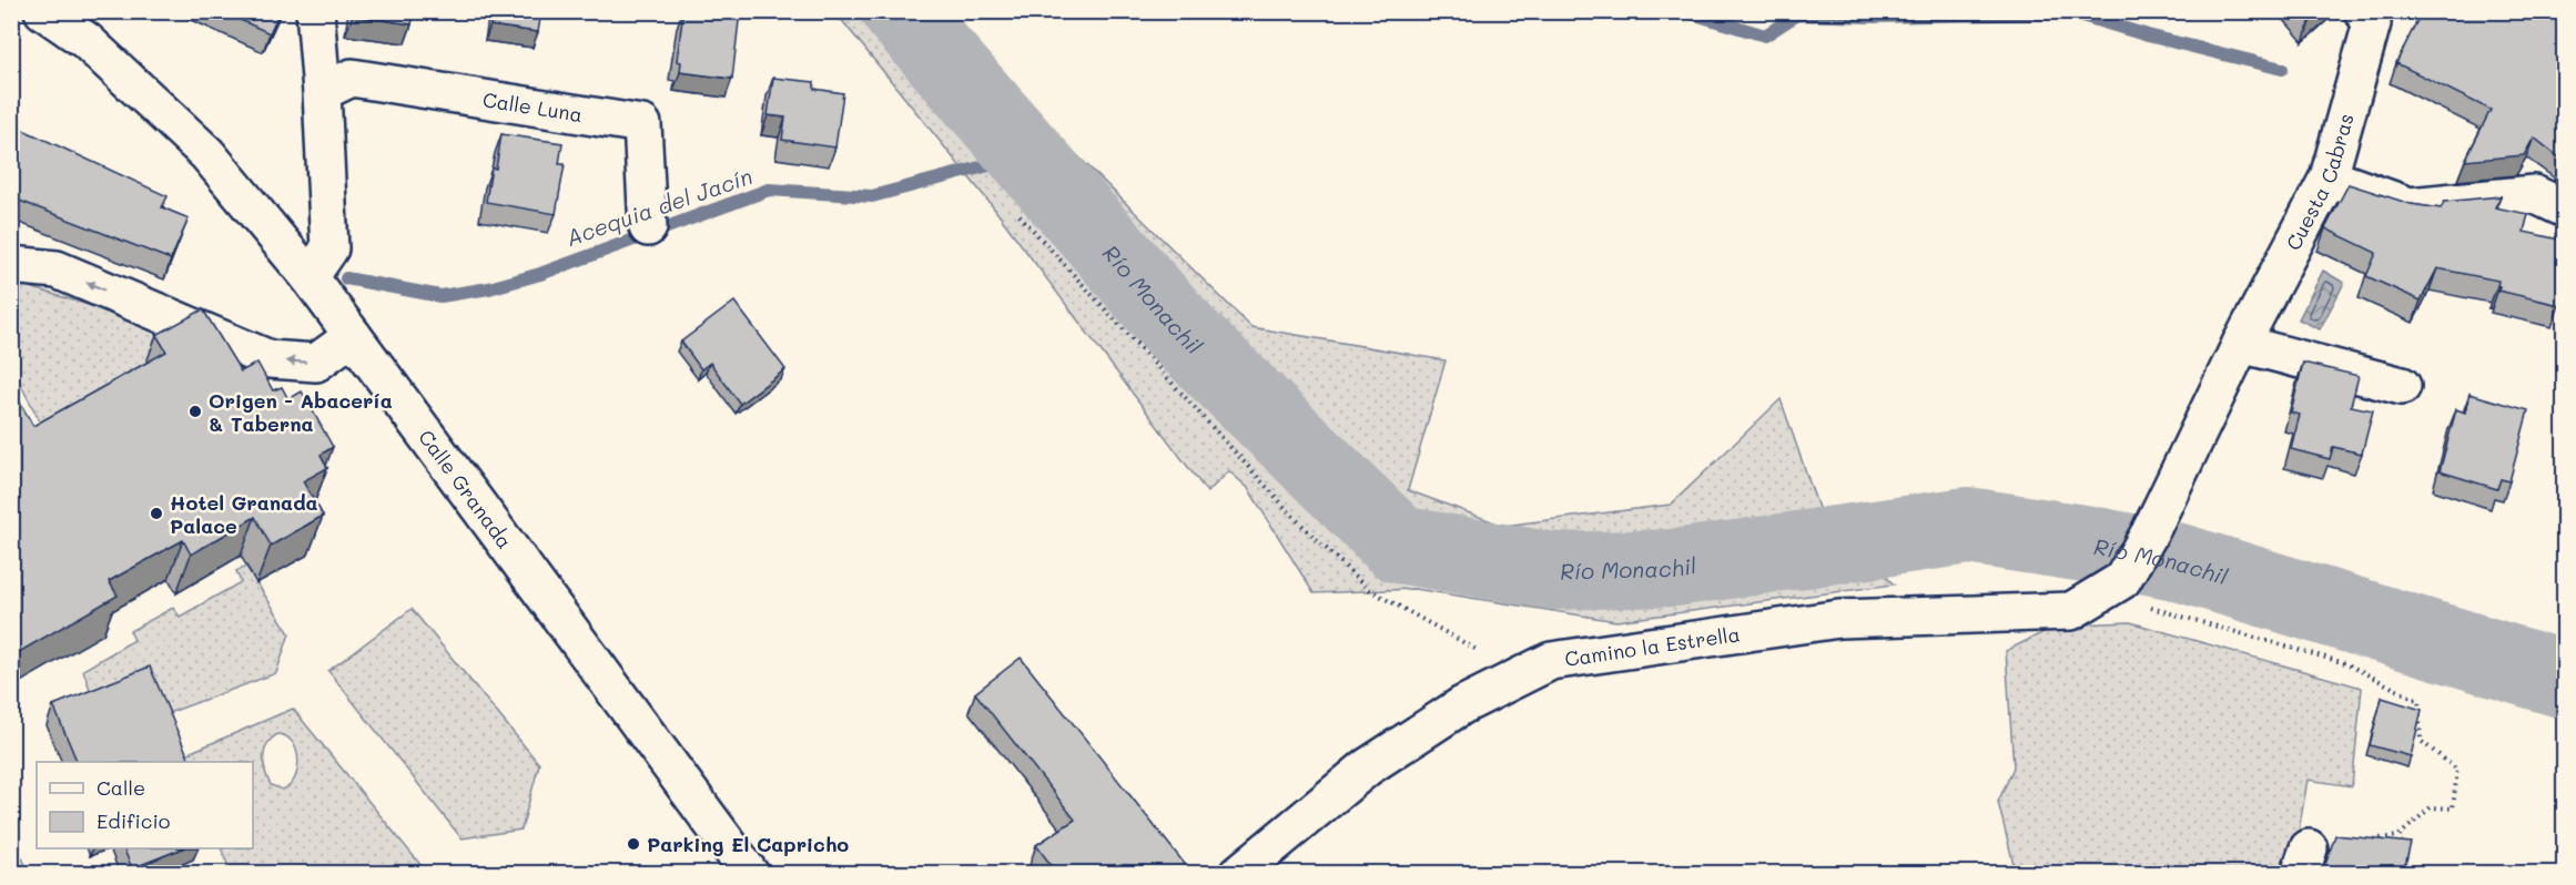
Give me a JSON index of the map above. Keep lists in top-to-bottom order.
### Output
{
  "streets": {
    "street": [
      "Calle Luna",
      "Cuesta Cabras",
      "Calle Granada",
      "Camino la Estrella"
    ]
  },
  "crossings": [
    ["Cuesta Cabras", "Camino la Estrella"]
  ],
  "water": ["Acequia del Jacín", "Río Monachil"],
  "places": ["Origen - Abacería & Taberna", "Hotel Granada Palace", "Parking El Capricho"],
  "legend": ["Calle", "Edificio"]
}
